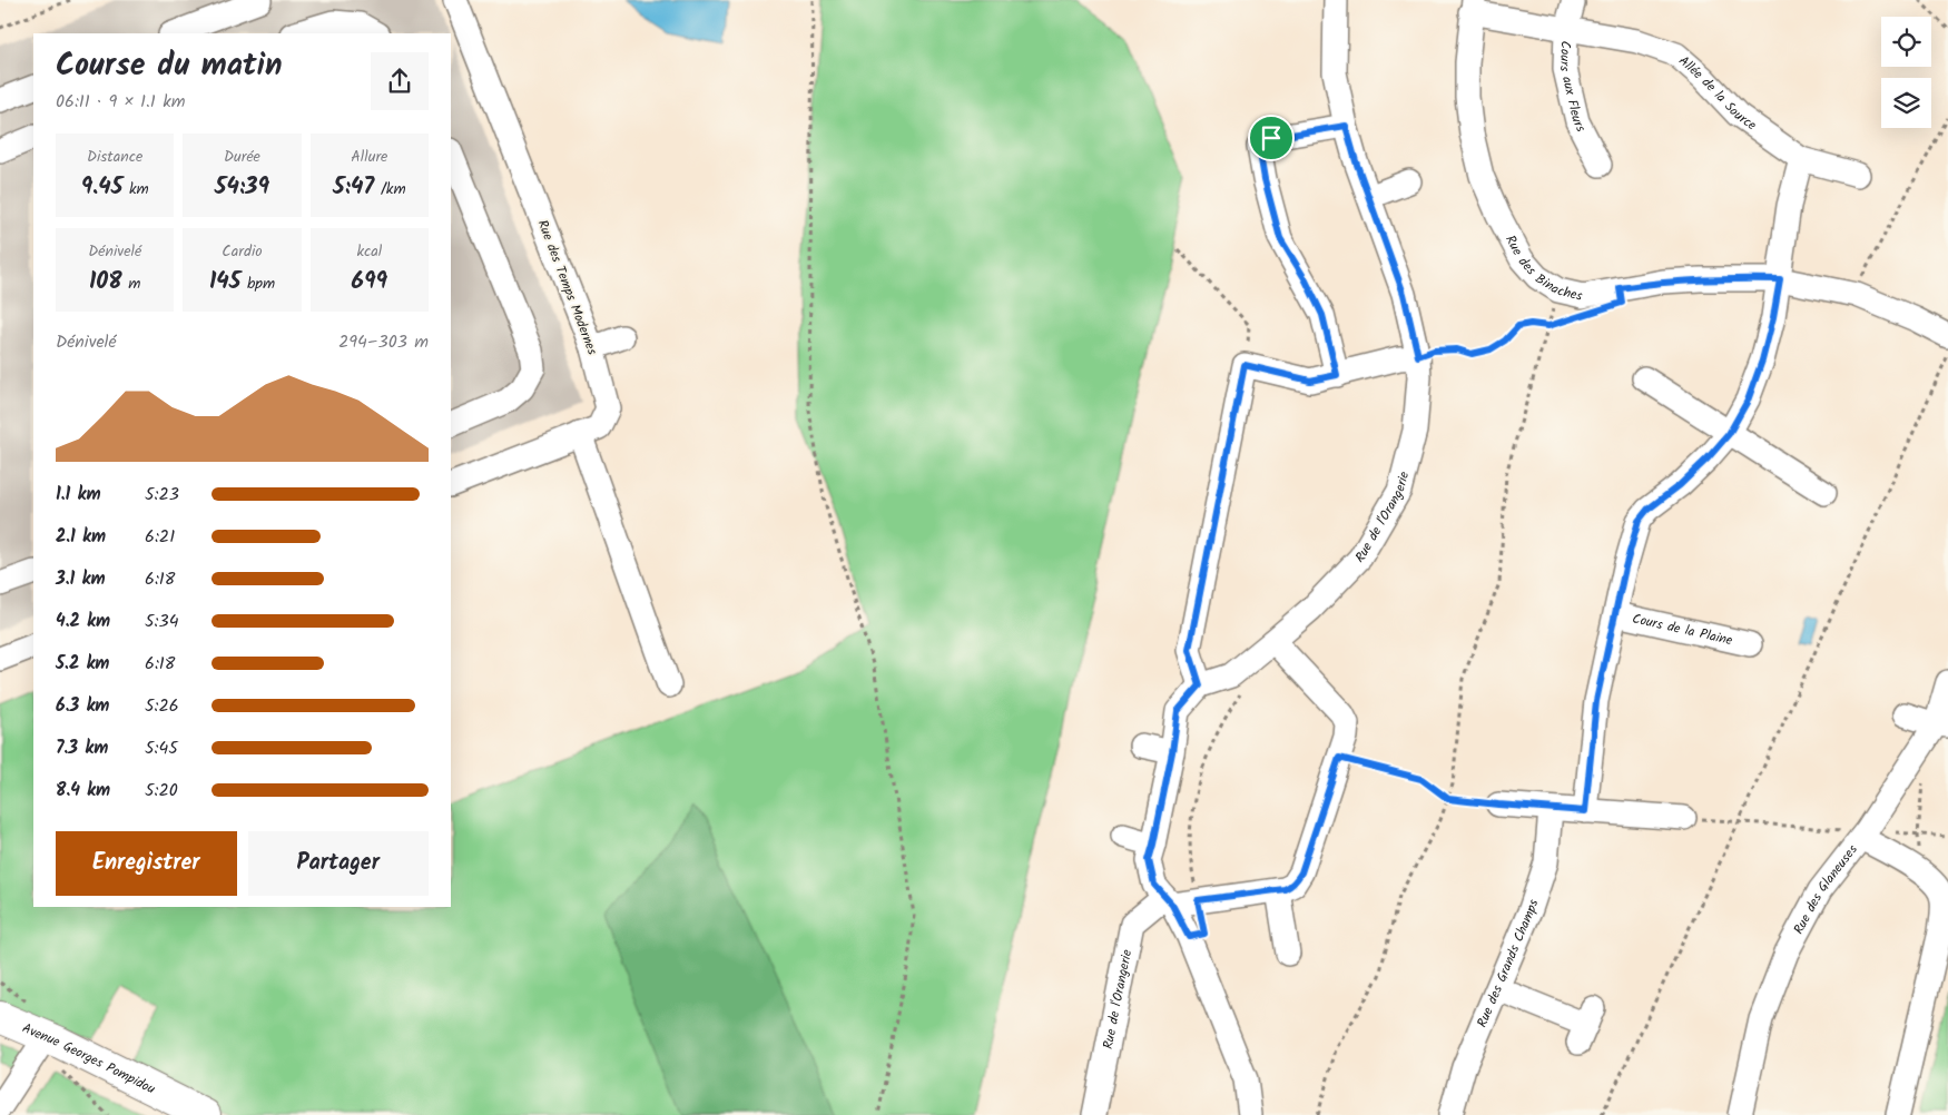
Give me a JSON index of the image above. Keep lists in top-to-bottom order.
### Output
{
  "streets": {
    "main road": ["Avenue Georges Pompidou"],
    "street": [
      "Cours aux Fleurs",
      "Allée de la Source",
      "Rue des Binaches",
      "Rue des Temps Modernes",
      "Rue de l'Orangerie",
      "Cours de la Plaine",
      "Rue des Glaneuses",
      "Rue des Grands Champs"
    ]
  },
  "crossings": [
    ["Cours aux Fleurs", "Allée de la Source"],
    ["Allée de la Source", "Rue des Binaches"]
  ],
  "page": {
    "heading": ["Course du matin", "06:11 · 9 × 1.1 km"],
    "stats": [
      ["Distance", "9.45 km"],
      ["Durée", "54:39"],
      ["Allure", "5:47 /km"],
      ["Dénivelé", "108 m"],
      ["Cardio", "145 bpm"],
      ["kcal", "699"]
    ],
    "chart": ["Dénivelé", "294–303 m"],
    "list": [
      {
        "name": "1.1 km",
        "note": "5:23"
      },
      {
        "name": "2.1 km",
        "note": "6:21"
      },
      {
        "name": "3.1 km",
        "note": "6:18"
      },
      {
        "name": "4.2 km",
        "note": "5:34"
      },
      {
        "name": "5.2 km",
        "note": "6:18"
      },
      {
        "name": "6.3 km",
        "note": "5:26"
      },
      {
        "name": "7.3 km",
        "note": "5:45"
      },
      {
        "name": "8.4 km",
        "note": "5:20"
      }
    ],
    "buttons": ["Enregistrer", "Partager"]
  }
}
